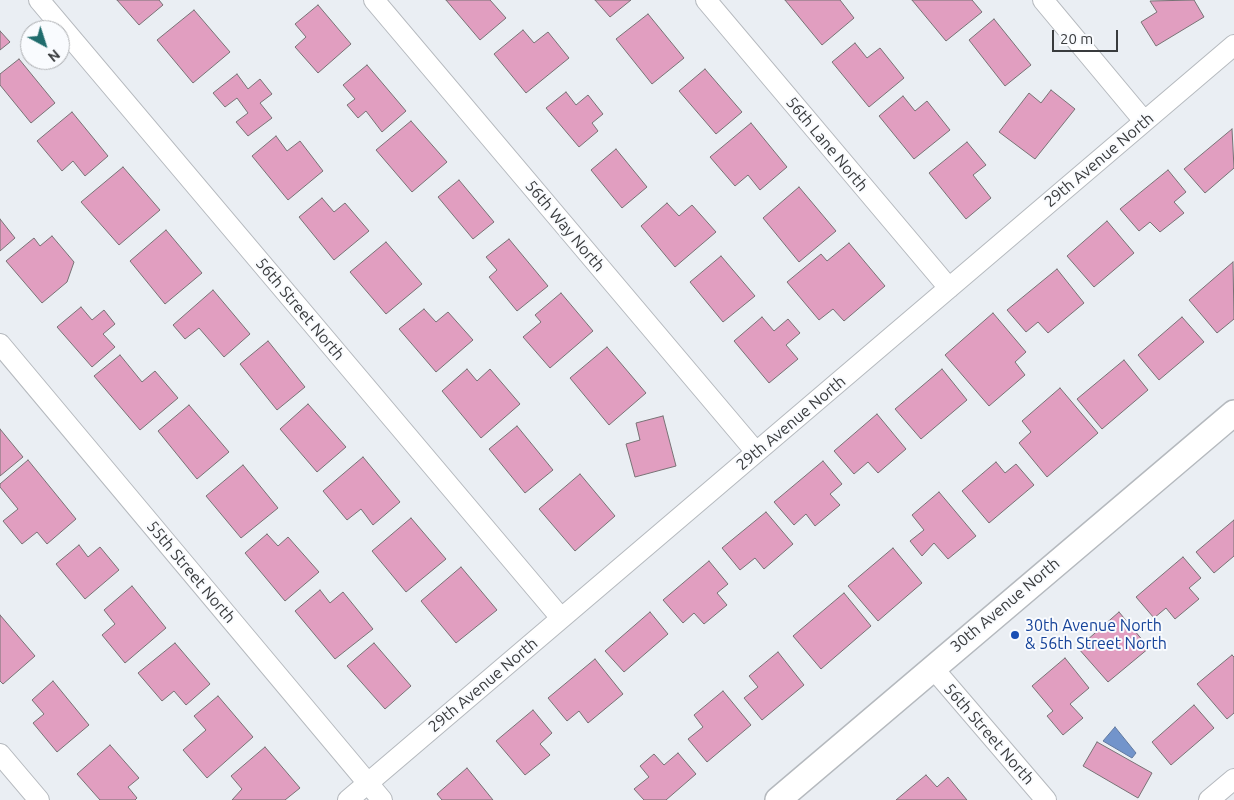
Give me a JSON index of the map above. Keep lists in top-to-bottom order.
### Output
{
  "streets": {
    "street": [
      "56th Lane North",
      "29th Avenue North",
      "56th Way North",
      "56th Street North",
      "55th Street North",
      "30th Avenue North"
    ]
  },
  "crossings": [
    ["56th Lane North", "29th Avenue North"],
    ["29th Avenue North", "56th Way North"],
    ["29th Avenue North", "56th Street North"],
    ["29th Avenue North", "55th Street North"],
    ["56th Street North", "30th Avenue North"]
  ],
  "places": ["30th Avenue North & 56th Street North"],
  "scale_bar": "20 m",
  "north": "bottom right"
}
